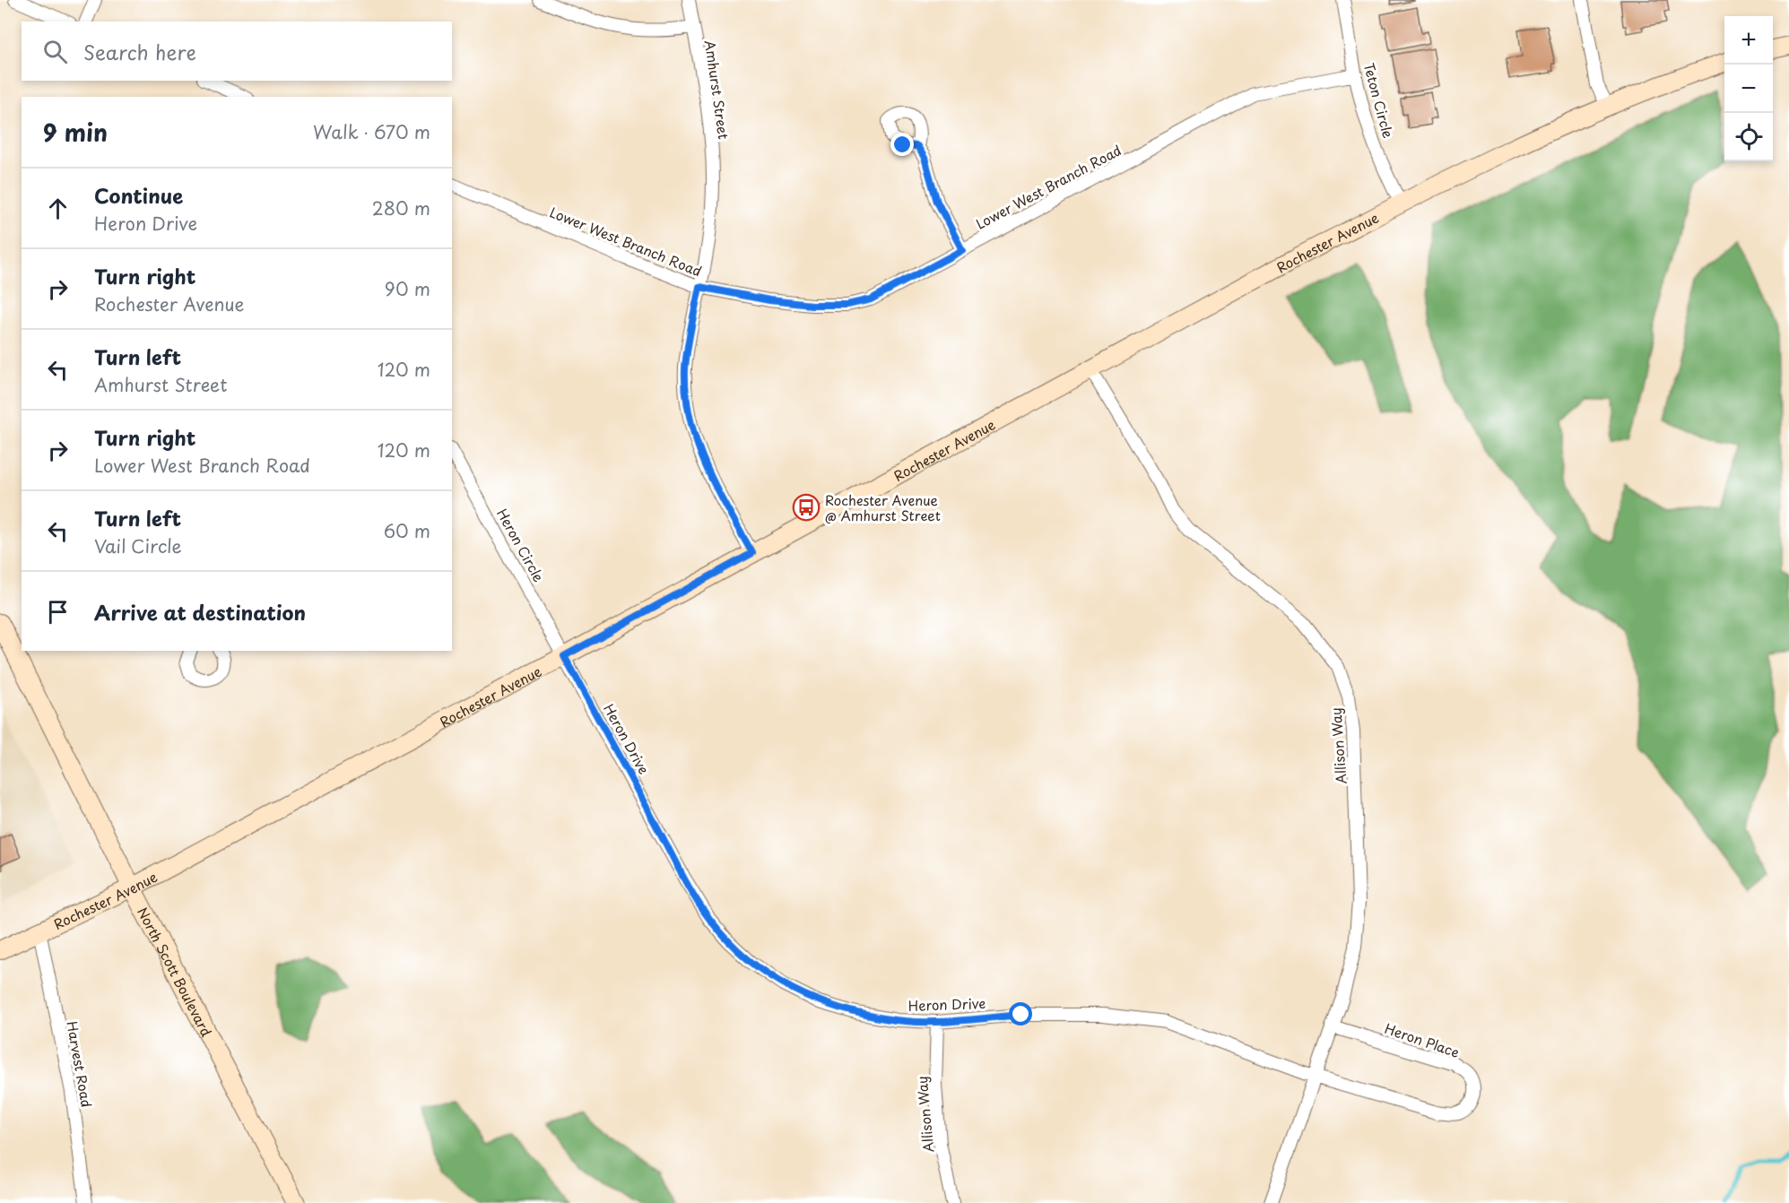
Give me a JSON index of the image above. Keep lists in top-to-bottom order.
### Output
{
  "streets": {
    "main road": ["Rochester Avenue", "North Scott Boulevard"],
    "street": [
      "Amhurst Street",
      "Teton Circle",
      "Lower West Branch Road",
      "Heron Circle",
      "Heron Drive",
      "Allison Way",
      "Heron Place",
      "Harvest Road"
    ]
  },
  "crossings": [
    ["Amhurst Street", "Lower West Branch Road"],
    ["Amhurst Street", "Rochester Avenue"],
    ["Teton Circle", "Lower West Branch Road"],
    ["Teton Circle", "Rochester Avenue"],
    ["Rochester Avenue", "Heron Circle"],
    ["Rochester Avenue", "Heron Drive"],
    ["Rochester Avenue", "Allison Way"],
    ["Rochester Avenue", "North Scott Boulevard"],
    ["Rochester Avenue", "Harvest Road"],
    ["Heron Circle", "Heron Drive"],
    ["Heron Drive", "Allison Way"],
    ["Heron Drive", "Heron Place"],
    ["Allison Way", "Heron Place"]
  ],
  "places": {
    "bus stop": ["Rochester Avenue @ Amhurst Street"]
  },
  "page": {
    "map_buttons": ["+", "−"],
    "search": "Search here",
    "heading": ["9 min", "Walk · 670 m"],
    "list": [
      ["Continue", "Heron Drive", "280 m"],
      ["Turn right", "Rochester Avenue", "90 m"],
      ["Turn left", "Amhurst Street", "120 m"],
      ["Turn right", "Lower West Branch Road", "120 m"],
      ["Turn left", "Vail Circle", "60 m"],
      "Arrive at destination"
    ]
  }
}
